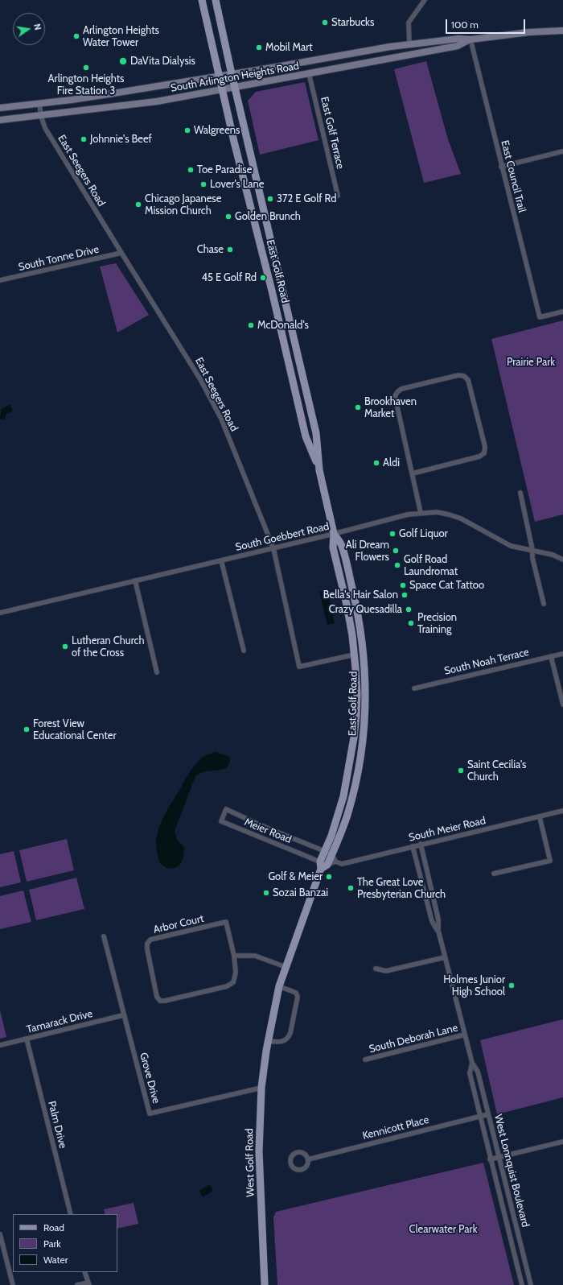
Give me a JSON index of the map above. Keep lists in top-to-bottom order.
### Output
{
  "streets": {
    "main road": ["South Arlington Heights Road", "East Golf Road", "West Golf Road"],
    "street": [
      "East Golf Terrace",
      "East Seegers Road",
      "East Council Trail",
      "South Tonne Drive",
      "South Goebbert Road",
      "South Noah Terrace",
      "South Meier Road",
      "Meier Road",
      "Arbor Court",
      "Tamarack Drive",
      "South Deborah Lane",
      "Grove Drive",
      "Palm Drive",
      "Kennicott Place",
      "West Lonnquist Boulevard"
    ]
  },
  "crossings": [
    ["South Arlington Heights Road", "East Golf Terrace"],
    ["South Arlington Heights Road", "East Seegers Road"],
    ["South Arlington Heights Road", "East Council Trail"],
    ["South Arlington Heights Road", "East Golf Road"],
    ["East Seegers Road", "South Tonne Drive"],
    ["East Seegers Road", "East Golf Road"],
    ["East Seegers Road", "South Goebbert Road"],
    ["East Golf Road", "South Goebbert Road"],
    ["East Golf Road", "South Meier Road"],
    ["East Golf Road", "Meier Road"],
    ["East Golf Road", "West Golf Road"],
    ["South Meier Road", "Meier Road"],
    ["South Meier Road", "West Lonnquist Boulevard"],
    ["Tamarack Drive", "Grove Drive"],
    ["Tamarack Drive", "Palm Drive"],
    ["South Deborah Lane", "West Lonnquist Boulevard"],
    ["Grove Drive", "West Golf Road"],
    ["Kennicott Place", "West Lonnquist Boulevard"]
  ],
  "parks": ["Prairie Park", "Clearwater Park"],
  "places": [
    "Starbucks",
    "Arlington Heights Water Tower",
    "Mobil Mart",
    "DaVita Dialysis",
    "Arlington Heights Fire Station 3",
    "Walgreens",
    "Johnnie's Beef",
    "Toe Paradise",
    "Lover's Lane",
    "372 E Golf Rd",
    "Chicago Japanese Mission Church",
    "Golden Brunch",
    "Chase",
    "45 E Golf Rd",
    "McDonald's",
    "Brookhaven Market",
    "Aldi",
    "Golf Liquor",
    "Ali Dream Flowers",
    "Golf Road Laundromat",
    "Space Cat Tattoo",
    "Bella's Hair Salon",
    "Crazy Quesadilla",
    "Precision Training",
    "Lutheran Church of the Cross",
    "Forest View Educational Center",
    "Saint Cecilia's Church",
    "Golf & Meier",
    "The Great Love Presbyterian Church",
    "Sozai Banzai",
    "Holmes Junior High School"
  ],
  "legend": ["Road", "Park", "Water"],
  "scale_bar": "100 m",
  "north": "right"
}
